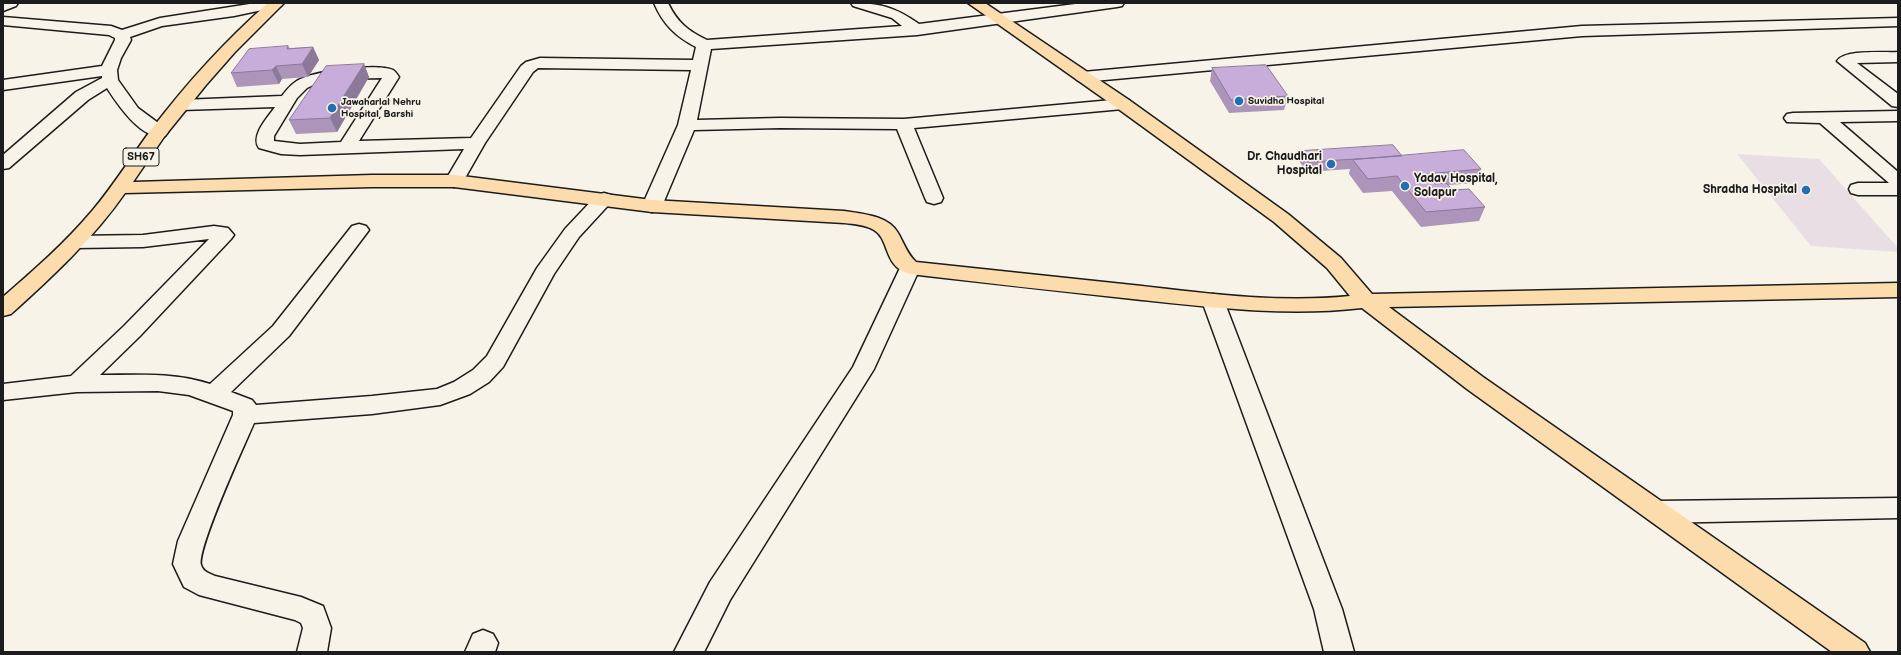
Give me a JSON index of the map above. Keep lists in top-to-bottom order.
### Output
{
  "streets": {
    "main road": ["SH67"]
  },
  "places": [
    "Suvidha Hospital",
    "Jawaharlal Nehru Hospital, Barshi",
    "Dr. Chaudhari Hospital",
    "Yadav Hospital, Solapur",
    "Shradha Hospital"
  ]
}
